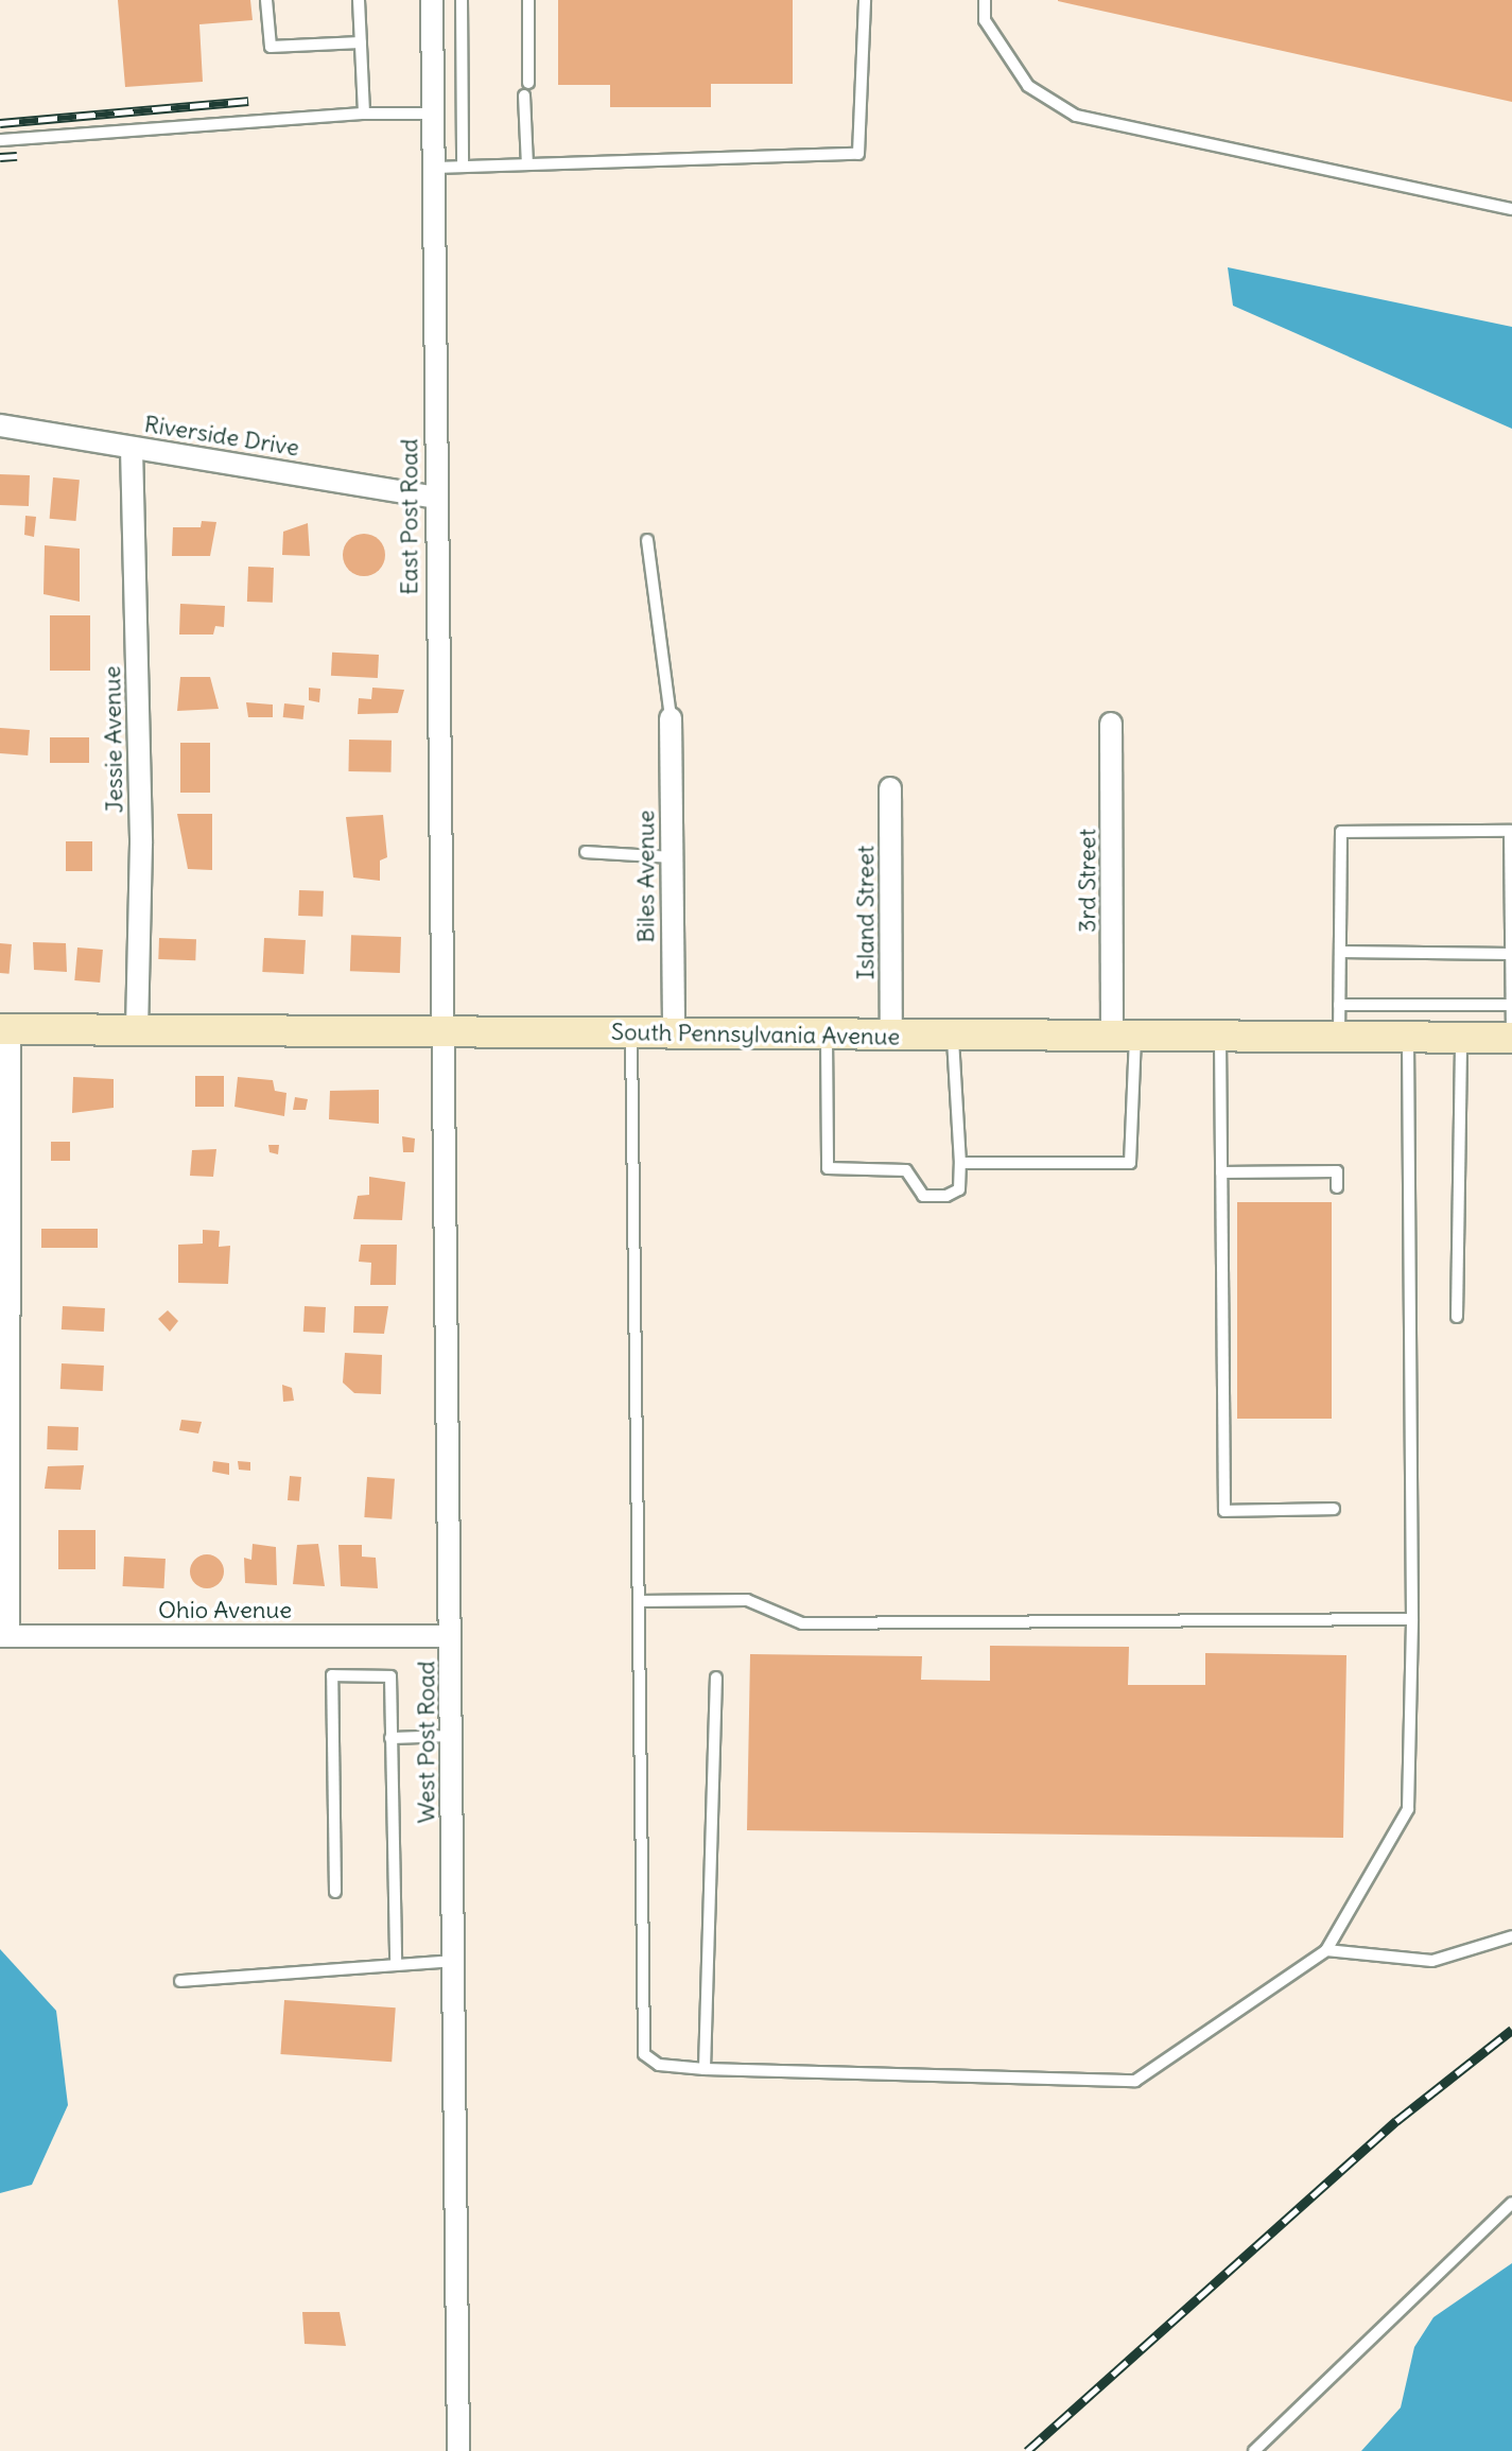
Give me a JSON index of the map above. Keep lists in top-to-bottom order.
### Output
{
  "streets": {
    "main road": ["South Pennsylvania Avenue"],
    "street": [
      "Riverside Drive",
      "East Post Road",
      "Jessie Avenue",
      "Biles Avenue",
      "3rd Street",
      "Island Street",
      "Ohio Avenue",
      "West Post Road"
    ]
  },
  "crossings": [
    ["Riverside Drive", "East Post Road"],
    ["Riverside Drive", "Jessie Avenue"],
    ["East Post Road", "South Pennsylvania Avenue"],
    ["East Post Road", "West Post Road"],
    ["Jessie Avenue", "South Pennsylvania Avenue"],
    ["Biles Avenue", "South Pennsylvania Avenue"],
    ["3rd Street", "South Pennsylvania Avenue"],
    ["Island Street", "South Pennsylvania Avenue"],
    ["South Pennsylvania Avenue", "West Post Road"],
    ["Ohio Avenue", "West Post Road"]
  ]
}
